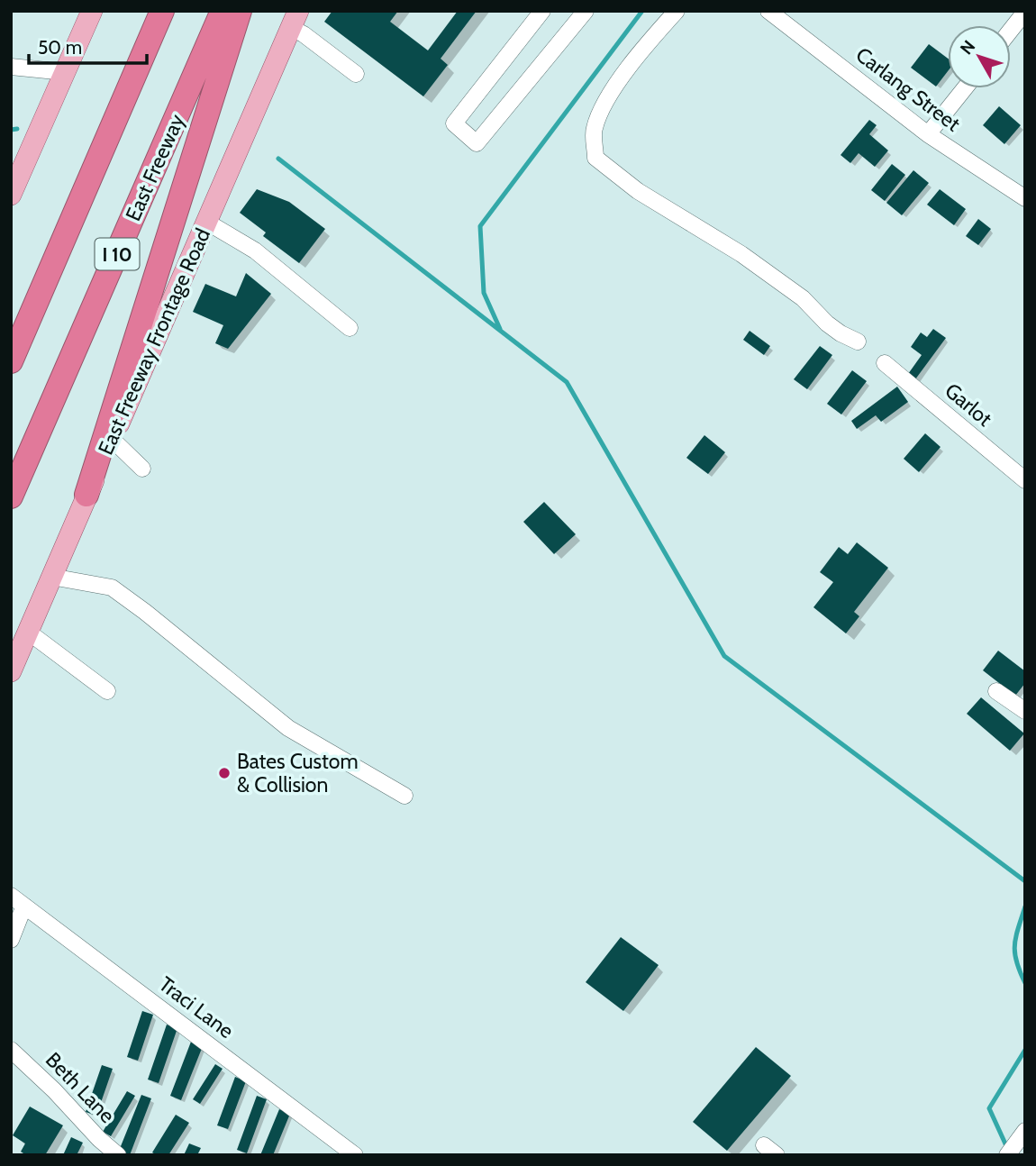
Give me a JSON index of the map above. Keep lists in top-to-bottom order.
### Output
{
  "streets": {
    "highway": ["East Freeway", "I 10"],
    "main road": ["East Freeway Frontage Road"],
    "street": [
      "Carlang Street",
      "Garlot",
      "Traci Lane",
      "Beth Lane"
    ]
  },
  "places": ["Bates Custom & Collision"],
  "scale_bar": "50 m",
  "north": "top left"
}
